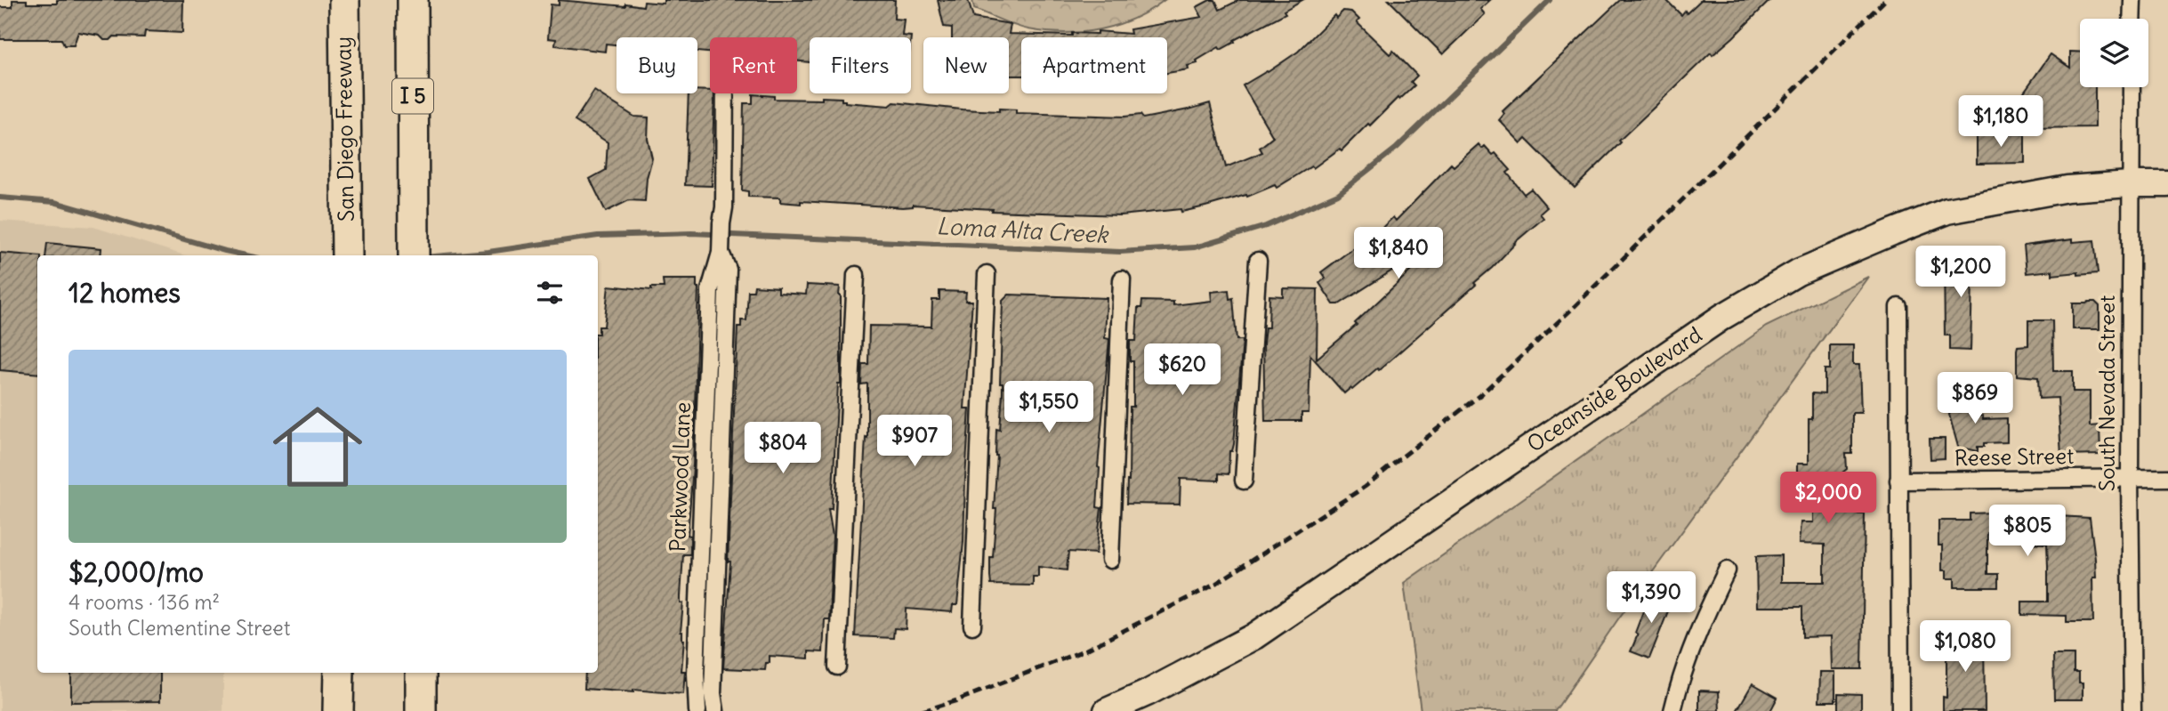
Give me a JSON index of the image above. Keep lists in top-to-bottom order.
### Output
{
  "streets": {
    "highway": ["I 5", "San Diego Freeway"],
    "main road": ["Oceanside Boulevard"],
    "street": ["South Nevada Street", "Reese Street", "Parkwood Lane"]
  },
  "crossings": [
    ["Oceanside Boulevard", "South Nevada Street"],
    ["South Nevada Street", "Reese Street"]
  ],
  "water": ["Loma Alta Creek"],
  "page": {
    "chip": [
      "Buy",
      "Rent",
      "Filters",
      "New",
      "Apartment"
    ],
    "price": [
      "$1,180",
      "$1,840",
      "$1,200",
      "$620",
      "$869",
      "$1,550",
      "$907",
      "$804",
      "$2,000",
      "$805",
      "$1,390",
      "$1,080"
    ],
    "heading": "12 homes",
    "list": [
      {
        "name": "$2,000/mo",
        "note": "4 rooms · 136 m² · South Clementine Street"
      }
    ]
  }
}
